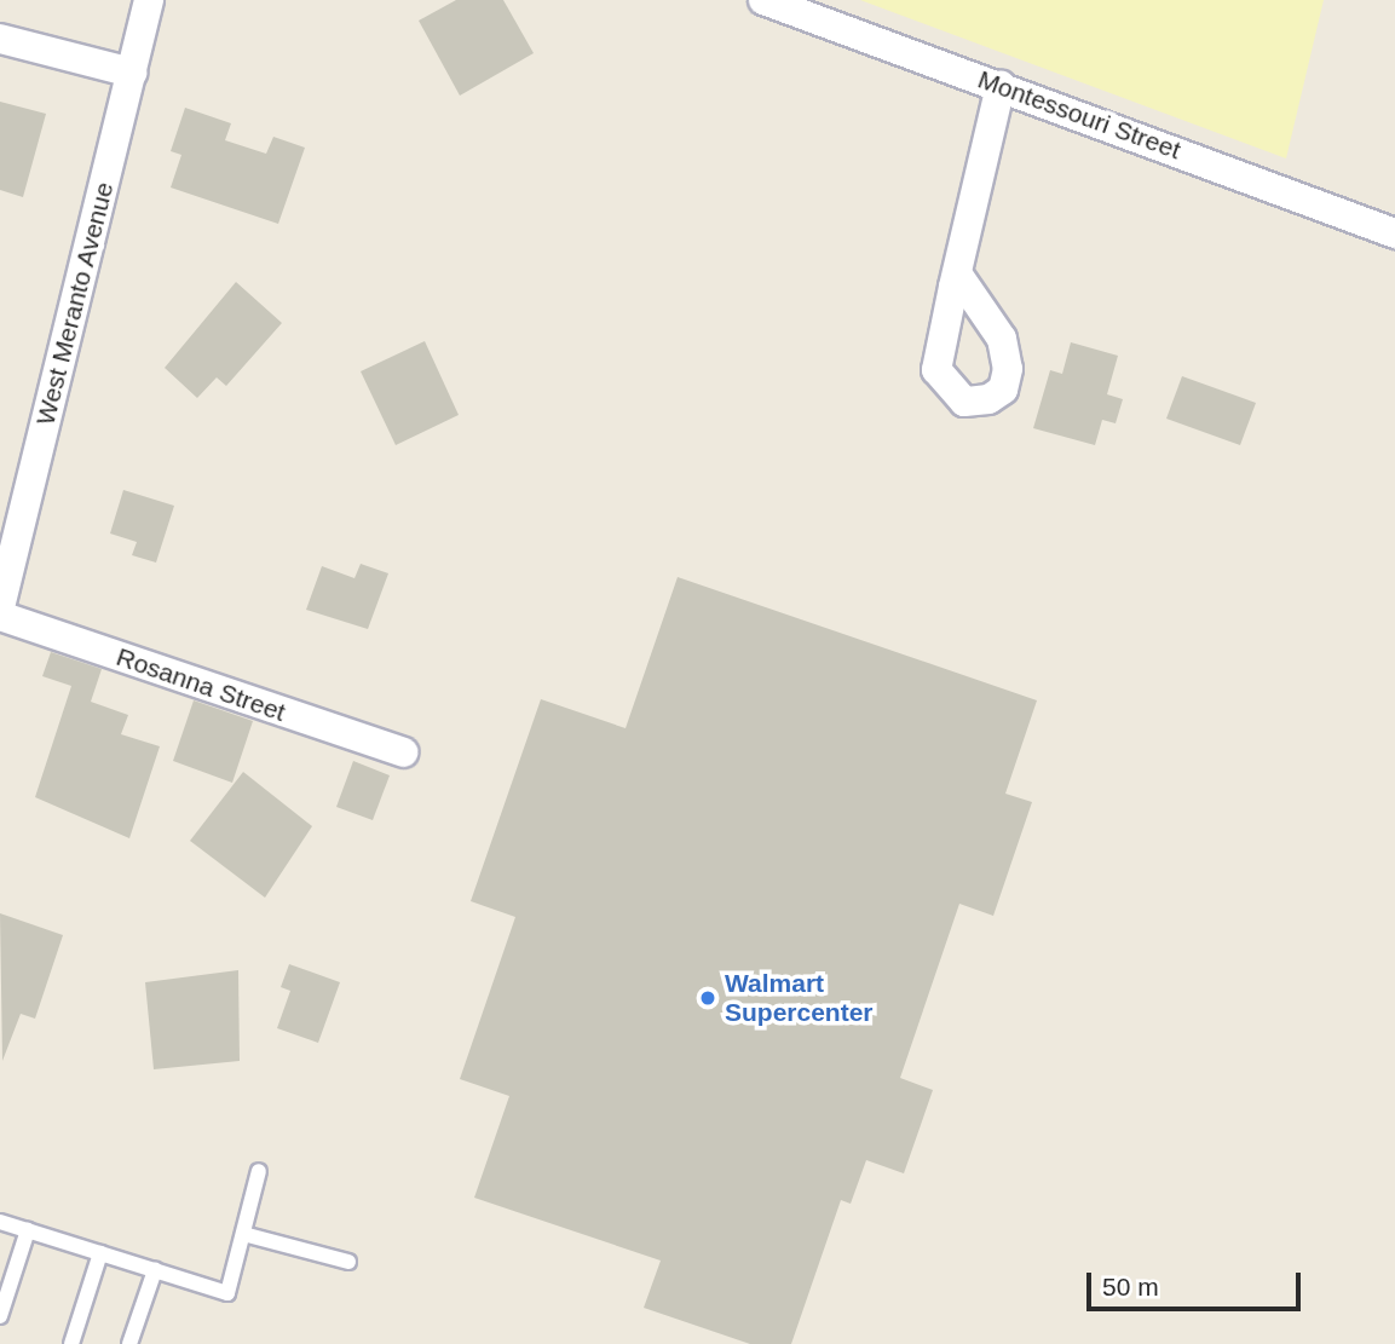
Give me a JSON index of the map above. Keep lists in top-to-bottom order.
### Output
{
  "streets": {
    "street": ["Montessouri Street", "West Meranto Avenue", "Rosanna Street"]
  },
  "places": ["Walmart Supercenter"],
  "scale_bar": "50 m"
}
